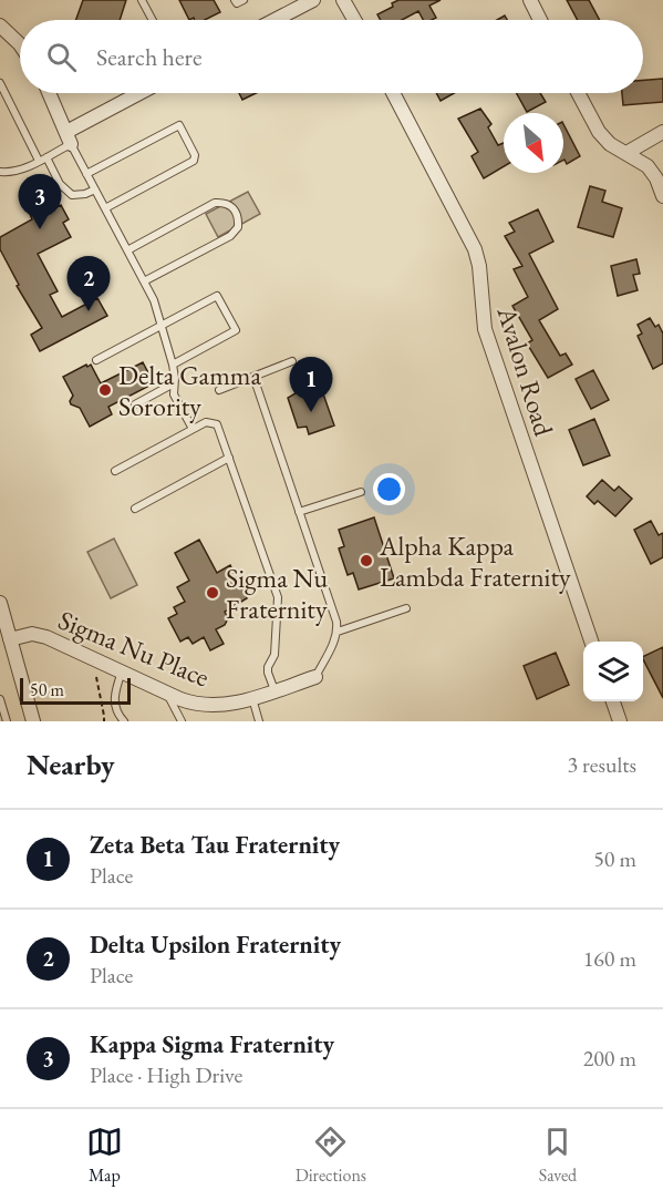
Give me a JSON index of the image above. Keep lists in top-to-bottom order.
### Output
{
  "streets": {
    "street": ["Avalon Road", "Sigma Nu Place"]
  },
  "places": ["Delta Gamma Sorority", "Alpha Kappa Lambda Fraternity", "Sigma Nu Fraternity"],
  "scale_bar": "50 m",
  "north": "bottom right",
  "page": {
    "search": "Search here",
    "pins": ["3", "2", "1"],
    "scale": "50 m",
    "heading": ["Nearby", "3 results"],
    "list": [
      {
        "mark": "1",
        "name": "Zeta Beta Tau Fraternity",
        "note": "Place",
        "value": "50 m"
      },
      {
        "mark": "2",
        "name": "Delta Upsilon Fraternity",
        "note": "Place",
        "value": "160 m"
      },
      {
        "mark": "3",
        "name": "Kappa Sigma Fraternity",
        "note": "Place · High Drive",
        "value": "200 m"
      }
    ],
    "nav": ["Map", "Directions", "Saved"]
  }
}
